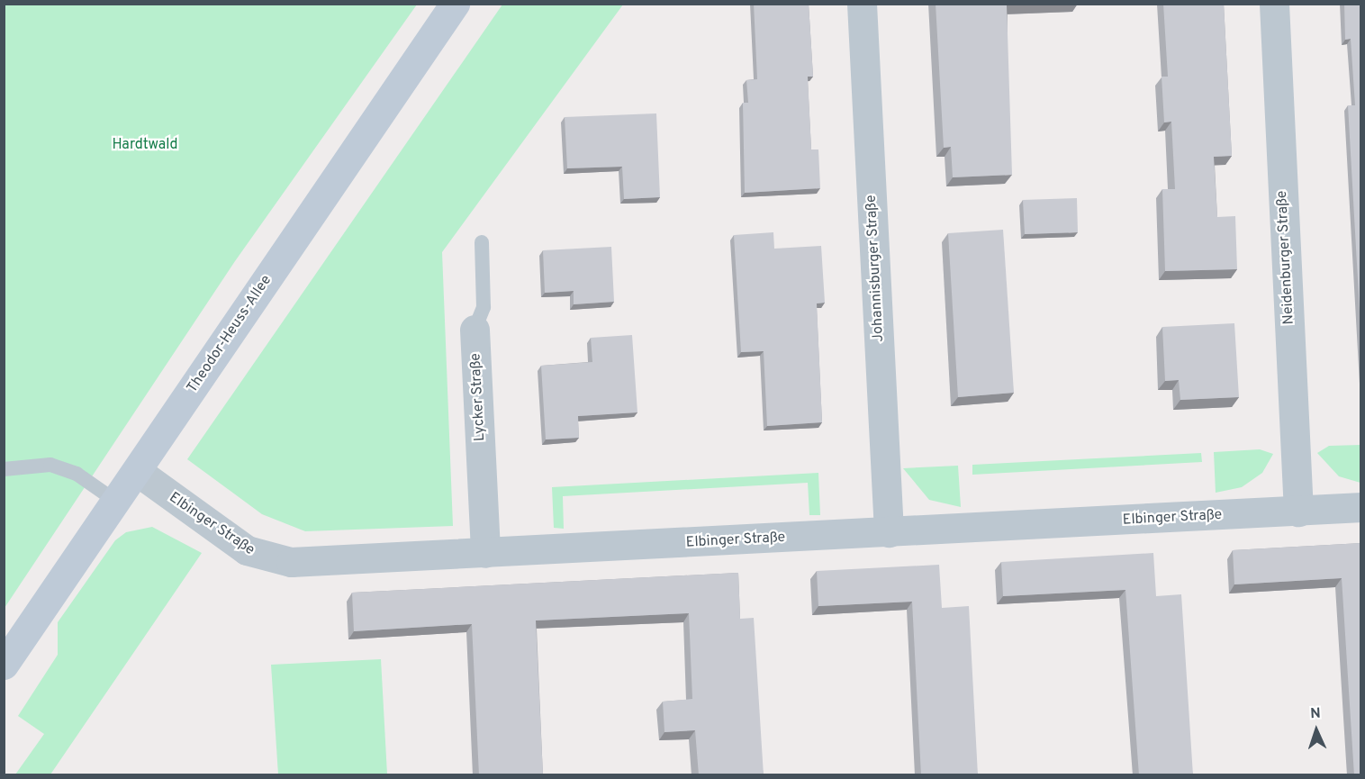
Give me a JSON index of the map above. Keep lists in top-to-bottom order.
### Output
{
  "streets": {
    "main road": ["Theodor-Heuss-Allee"],
    "street": [
      "Neidenburger Straße",
      "Johannisburger Straße",
      "Lycker Straße",
      "Elbinger Straße"
    ]
  },
  "crossings": [
    ["Neidenburger Straße", "Elbinger Straße"],
    ["Johannisburger Straße", "Elbinger Straße"],
    ["Theodor-Heuss-Allee", "Elbinger Straße"],
    ["Lycker Straße", "Elbinger Straße"]
  ],
  "parks": ["Hardtwald"],
  "north": "top"
}
